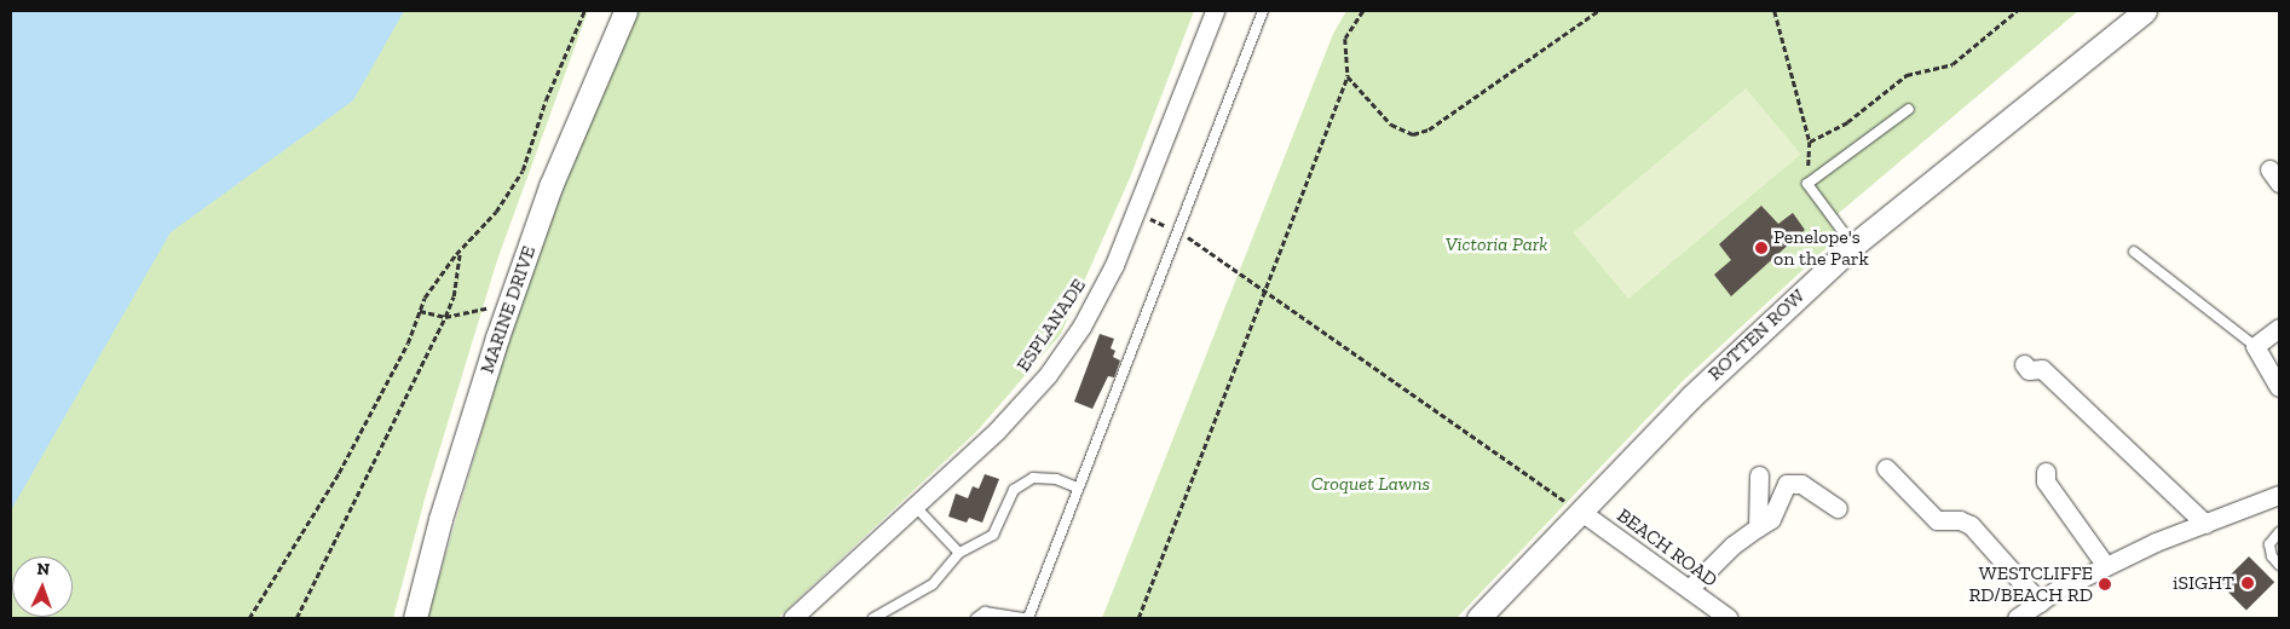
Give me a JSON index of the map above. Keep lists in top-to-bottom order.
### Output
{
  "streets": {
    "street": [
      "MARINE DRIVE",
      "ESPLANADE",
      "ROTTEN ROW",
      "BEACH ROAD"
    ]
  },
  "crossings": [
    ["ROTTEN ROW", "BEACH ROAD"]
  ],
  "parks": ["Victoria Park", "Croquet Lawns"],
  "places": ["Penelope's on the Park", "iSIGHT", "WESTCLIFFE RD/BEACH RD"],
  "north": "top"
}
